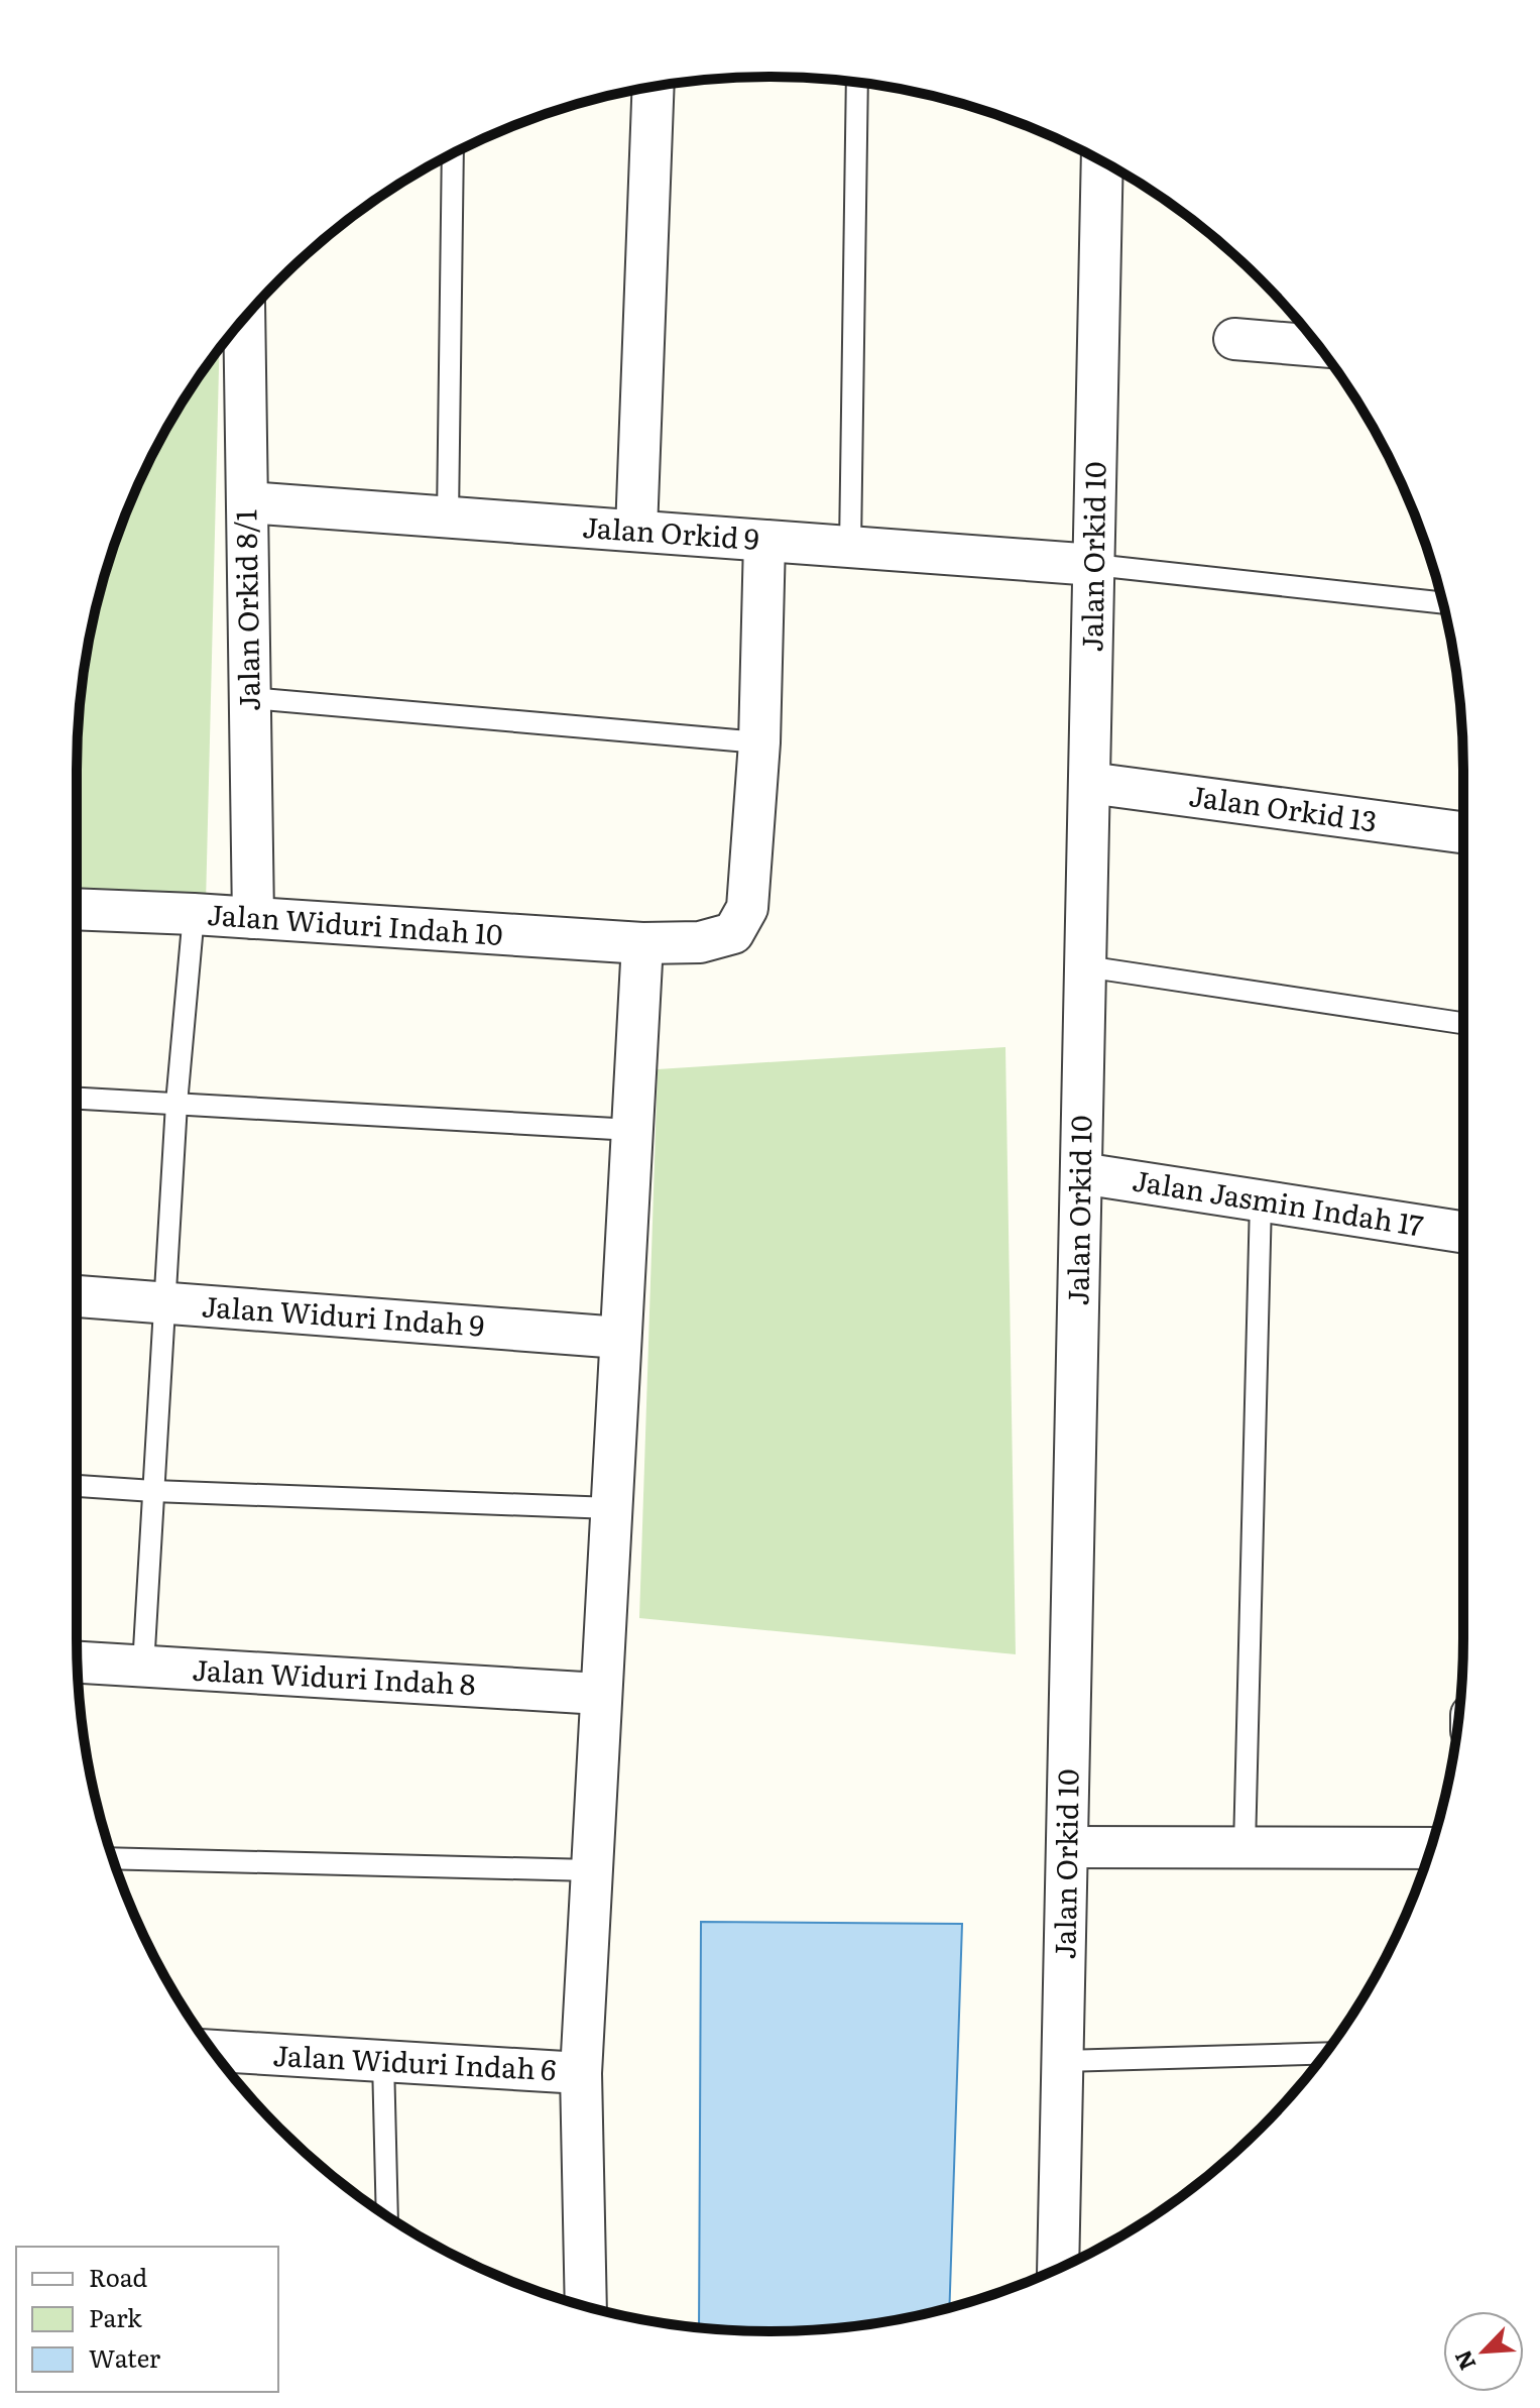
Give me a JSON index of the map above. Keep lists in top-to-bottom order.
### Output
{
  "streets": {
    "street": [
      "Jalan Orkid 9",
      "Jalan Orkid 10",
      "Jalan Orkid 8/1",
      "Jalan Orkid 13",
      "Jalan Widuri Indah 10",
      "Jalan Jasmin Indah 17",
      "Jalan Widuri Indah 9",
      "Jalan Widuri Indah 8",
      "Jalan Widuri Indah 6"
    ]
  },
  "crossings": [
    ["Jalan Orkid 9", "Jalan Orkid 10"],
    ["Jalan Orkid 9", "Jalan Orkid 8/1"],
    ["Jalan Orkid 10", "Jalan Orkid 13"],
    ["Jalan Orkid 10", "Jalan Jasmin Indah 17"],
    ["Jalan Orkid 8/1", "Jalan Widuri Indah 10"]
  ],
  "legend": ["Road", "Park", "Water"],
  "north": "bottom left"
}
